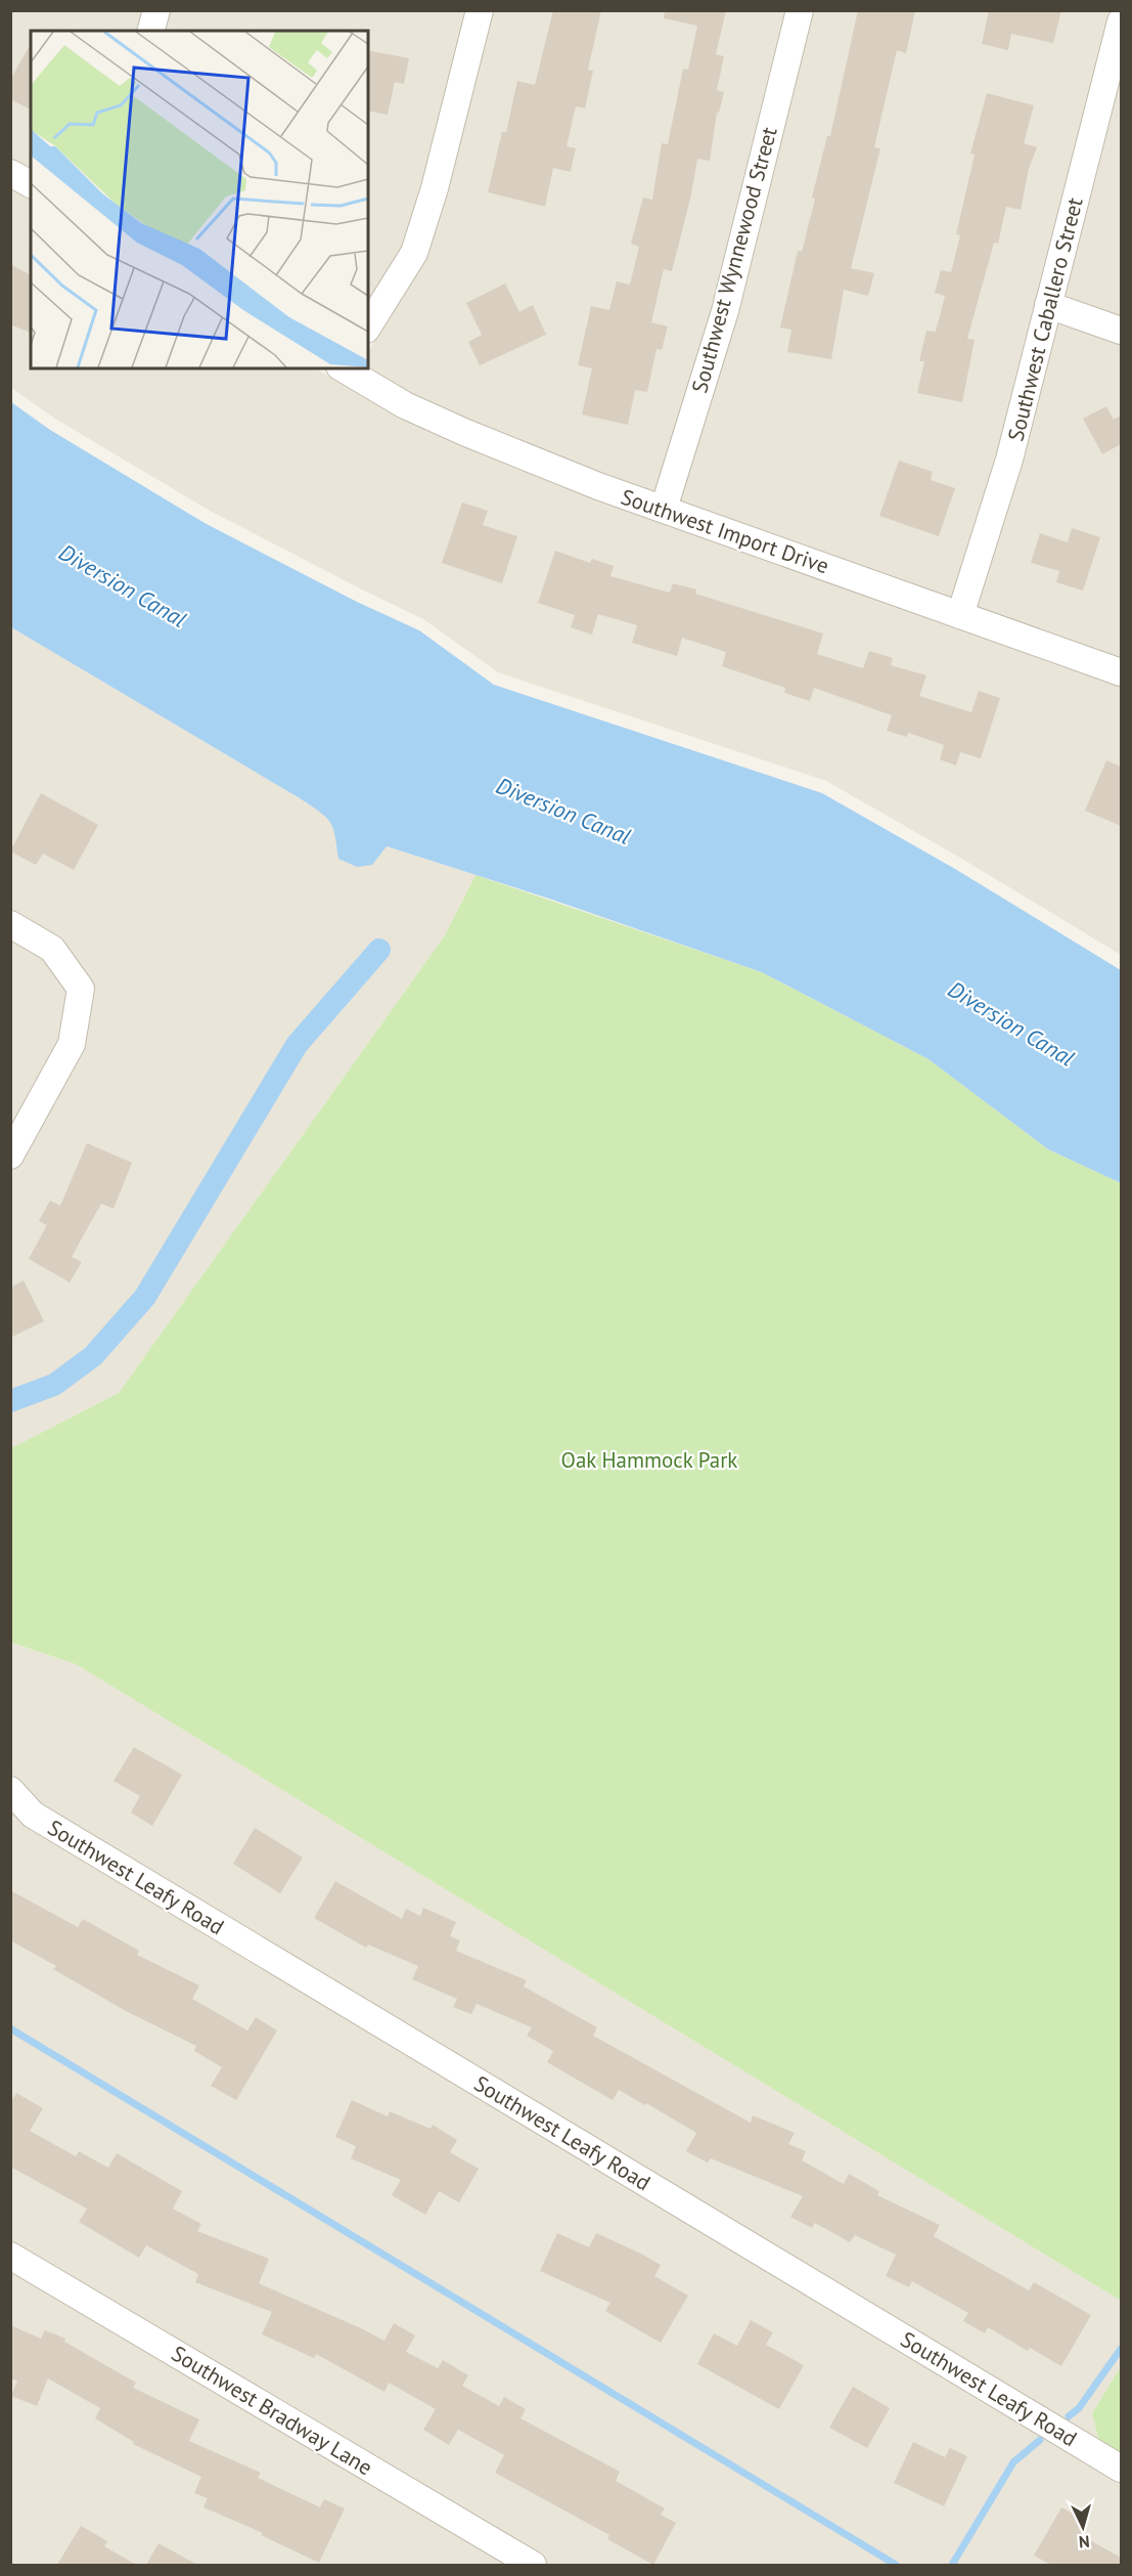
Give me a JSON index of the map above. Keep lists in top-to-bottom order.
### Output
{
  "streets": {
    "street": [
      "Southwest Wynnewood Street",
      "Southwest Caballero Street",
      "Southwest Import Drive",
      "Southwest Leafy Road",
      "Southwest Bradway Lane"
    ]
  },
  "crossings": [
    ["Southwest Wynnewood Street", "Southwest Import Drive"],
    ["Southwest Caballero Street", "Southwest Import Drive"]
  ],
  "water": ["Diversion Canal"],
  "parks": ["Oak Hammock Park"],
  "north": "bottom"
}
